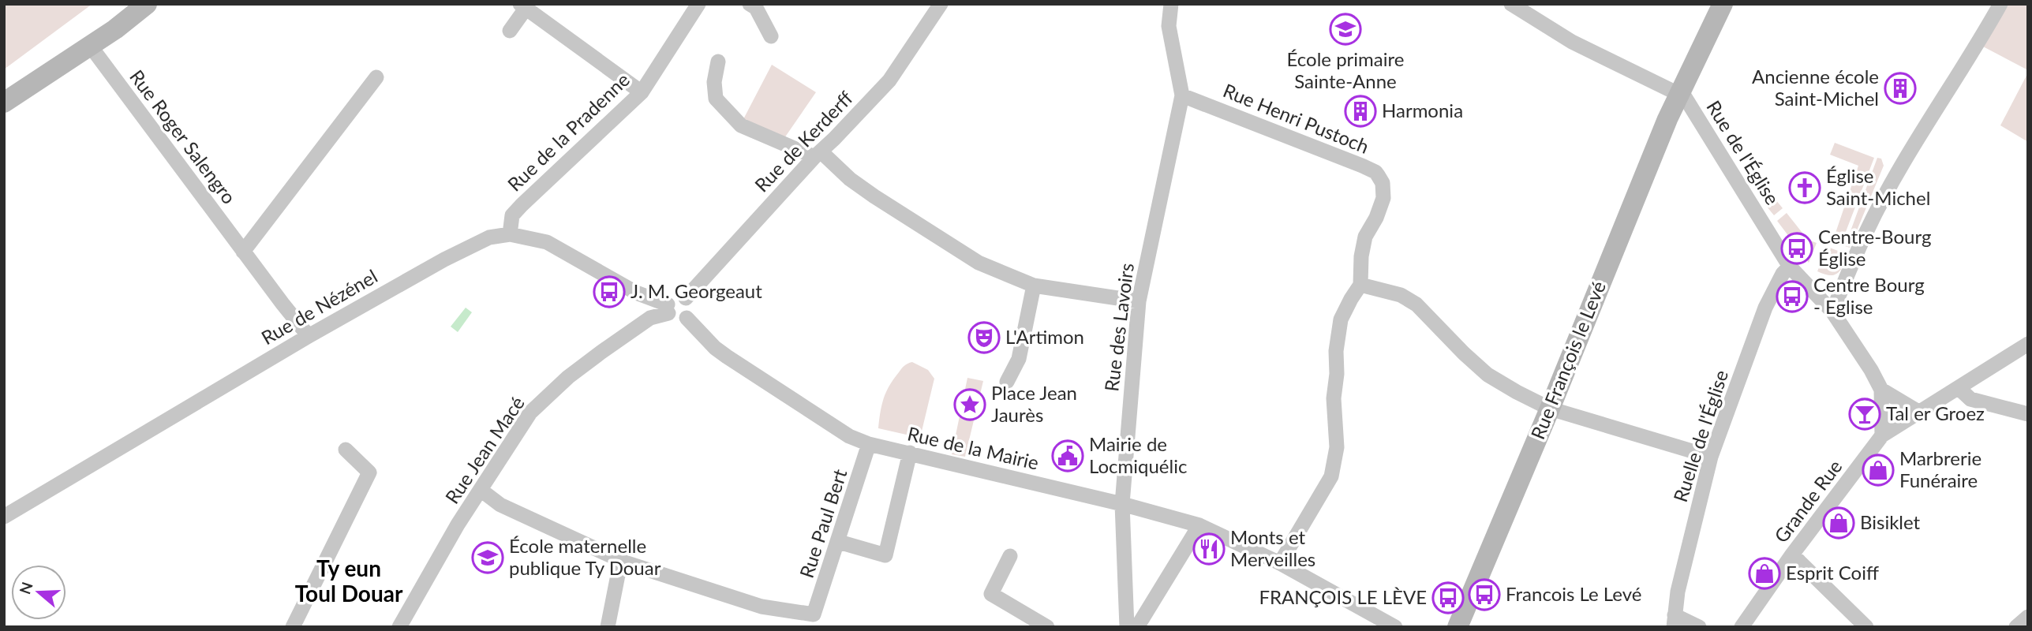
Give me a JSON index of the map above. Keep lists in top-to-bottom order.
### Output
{
  "streets": {
    "street": [
      "Rue Henri Pustoch",
      "Rue de la Pradenne",
      "Rue Roger Salengro",
      "Rue de Kerderff",
      "Rue de l'Église",
      "Rue de Nézénel",
      "Rue des Lavoirs",
      "Rue François le Levé",
      "Ruelle de l'Église",
      "Rue de la Mairie",
      "Rue Jean Macé",
      "Grande Rue",
      "Rue Paul Bert"
    ]
  },
  "crossings": [
    ["Rue Henri Pustoch", "Rue des Lavoirs"],
    ["Rue Henri Pustoch", "Rue de la Mairie"],
    ["Rue de la Pradenne", "Rue de Nézénel"],
    ["Rue Roger Salengro", "Rue de Nézénel"],
    ["Rue de Kerderff", "Rue de Nézénel"],
    ["Rue de Kerderff", "Rue de la Mairie"],
    ["Rue de Kerderff", "Rue Jean Macé"],
    ["Rue de l'Église", "Rue François le Levé"],
    ["Rue de l'Église", "Ruelle de l'Église"],
    ["Rue de l'Église", "Grande Rue"],
    ["Rue de Nézénel", "Rue de la Mairie"],
    ["Rue de Nézénel", "Rue Jean Macé"],
    ["Rue des Lavoirs", "Rue de la Mairie"],
    ["Rue de la Mairie", "Rue Jean Macé"],
    ["Rue de la Mairie", "Rue Paul Bert"],
    ["Rue Jean Macé", "Rue Paul Bert"]
  ],
  "districts": ["Ty eun Toul Douar"],
  "places": {
    "school or university": ["École primaire Sainte-Anne", "École maternelle publique Ty Douar"],
    "building": ["Ancienne école Saint-Michel", "Harmonia"],
    "church": ["Église Saint-Michel"],
    "bus stop": [
      "Centre-Bourg Église",
      "J. M. Georgeaut",
      "Centre Bourg - Eglise",
      "Francois Le Levé",
      "FRANÇOIS LE LÈVE"
    ],
    "theatre": ["L'Artimon"],
    "place": ["Place Jean Jaurès"],
    "bar": ["Tal er Groez"],
    "public building": ["Mairie de Locmiquélic"],
    "shop": ["Marbrerie Funéraire", "Bisiklet", "Esprit Coiff"],
    "restaurant": ["Monts et Merveilles"]
  },
  "north": "left"
}
